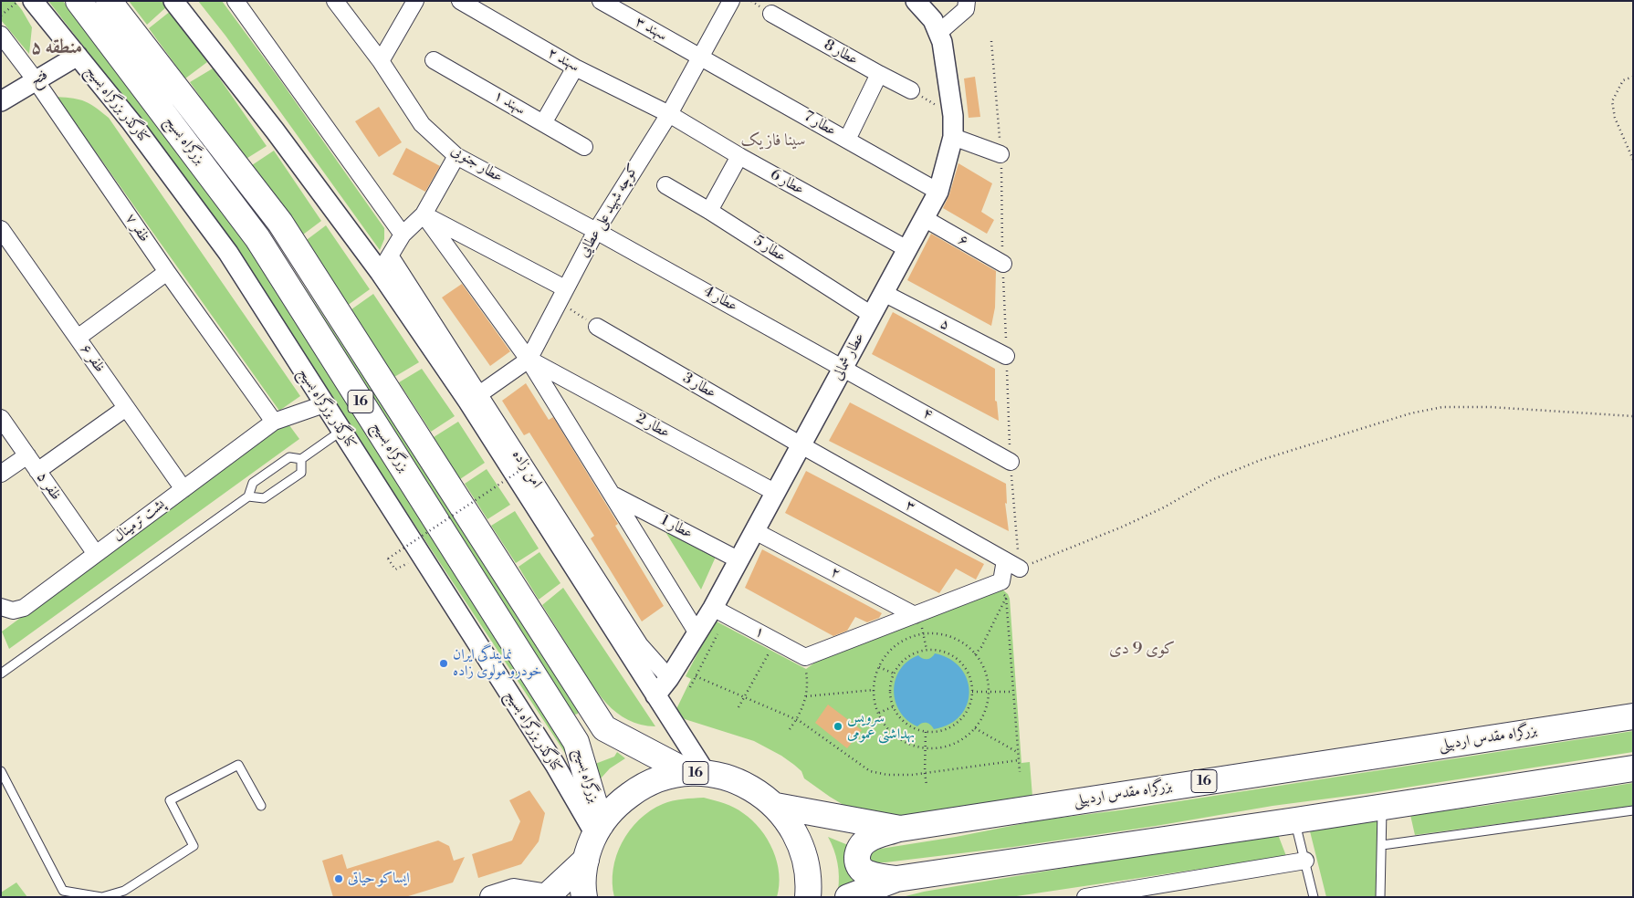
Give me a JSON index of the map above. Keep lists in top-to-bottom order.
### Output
{
  "streets": {
    "main road": ["بزرگراه بسیج", "16", "بزرگراه مقدس اردبیلی"],
    "street": [
      "سهند ۳",
      "عطار 8",
      "سهند ۲",
      "فتح",
      "سهند ۱",
      "کنارگذر بزرگراه بسیج",
      "عطار 7",
      "عطار جنوبی",
      "عطار 6",
      "کوچه شهید علی عطایی",
      "ظفر ۷",
      "۶",
      "عطار 5",
      "عطار 4",
      "۵",
      "عطار شمالی",
      "ظفر ۶",
      "عطار 3",
      "۴",
      "عطار 2",
      "امن زاده",
      "ظفر ۵",
      "۳",
      "پشت ترمینال",
      "عطار 1",
      "۲",
      "۱"
    ]
  },
  "crossings": [
    ["سهند ۳", "عطار 7"],
    ["سهند ۳", "کوچه شهید علی عطایی"],
    ["سهند ۲", "عطار 6"],
    ["سهند ۲", "کوچه شهید علی عطایی"],
    ["فتح", "کنارگذر بزرگراه بسیج"],
    ["فتح", "ظفر ۷"],
    ["کنارگذر بزرگراه بسیج", "بزرگراه بسیج"],
    ["کنارگذر بزرگراه بسیج", "16"],
    ["کنارگذر بزرگراه بسیج", "پشت ترمینال"],
    ["عطار 7", "کوچه شهید علی عطایی"],
    ["عطار 7", "عطار شمالی"],
    ["بزرگراه بسیج", "16"],
    ["عطار جنوبی", "کوچه شهید علی عطایی"],
    ["عطار جنوبی", "عطار 4"],
    ["عطار 6", "کوچه شهید علی عطایی"],
    ["عطار 6", "عطار شمالی"],
    ["کوچه شهید علی عطایی", "عطار 4"],
    ["کوچه شهید علی عطایی", "عطار 2"],
    ["کوچه شهید علی عطایی", "امن زاده"],
    ["ظفر ۷", "پشت ترمینال"],
    ["۶", "عطار شمالی"],
    ["عطار 5", "عطار شمالی"],
    ["عطار 4", "عطار شمالی"],
    ["عطار 4", "۴"],
    ["۵", "عطار شمالی"],
    ["عطار شمالی", "عطار 3"],
    ["عطار شمالی", "۴"],
    ["عطار شمالی", "عطار 2"],
    ["عطار شمالی", "امن زاده"],
    ["عطار شمالی", "۳"],
    ["عطار شمالی", "عطار 1"],
    ["عطار شمالی", "۲"],
    ["عطار شمالی", "۱"],
    ["ظفر ۶", "پشت ترمینال"],
    ["عطار 3", "۳"],
    ["16", "بزرگراه مقدس اردبیلی"],
    ["ظفر ۵", "پشت ترمینال"]
  ],
  "districts": ["منطقه ۵", "سینا فاز یک", "کوی 9 دی"],
  "places": ["نمایندگی ایران خودرو مولوی زاده", "سرویس بهداشتی عمومی", "ایساکو حیاتی"]
}
